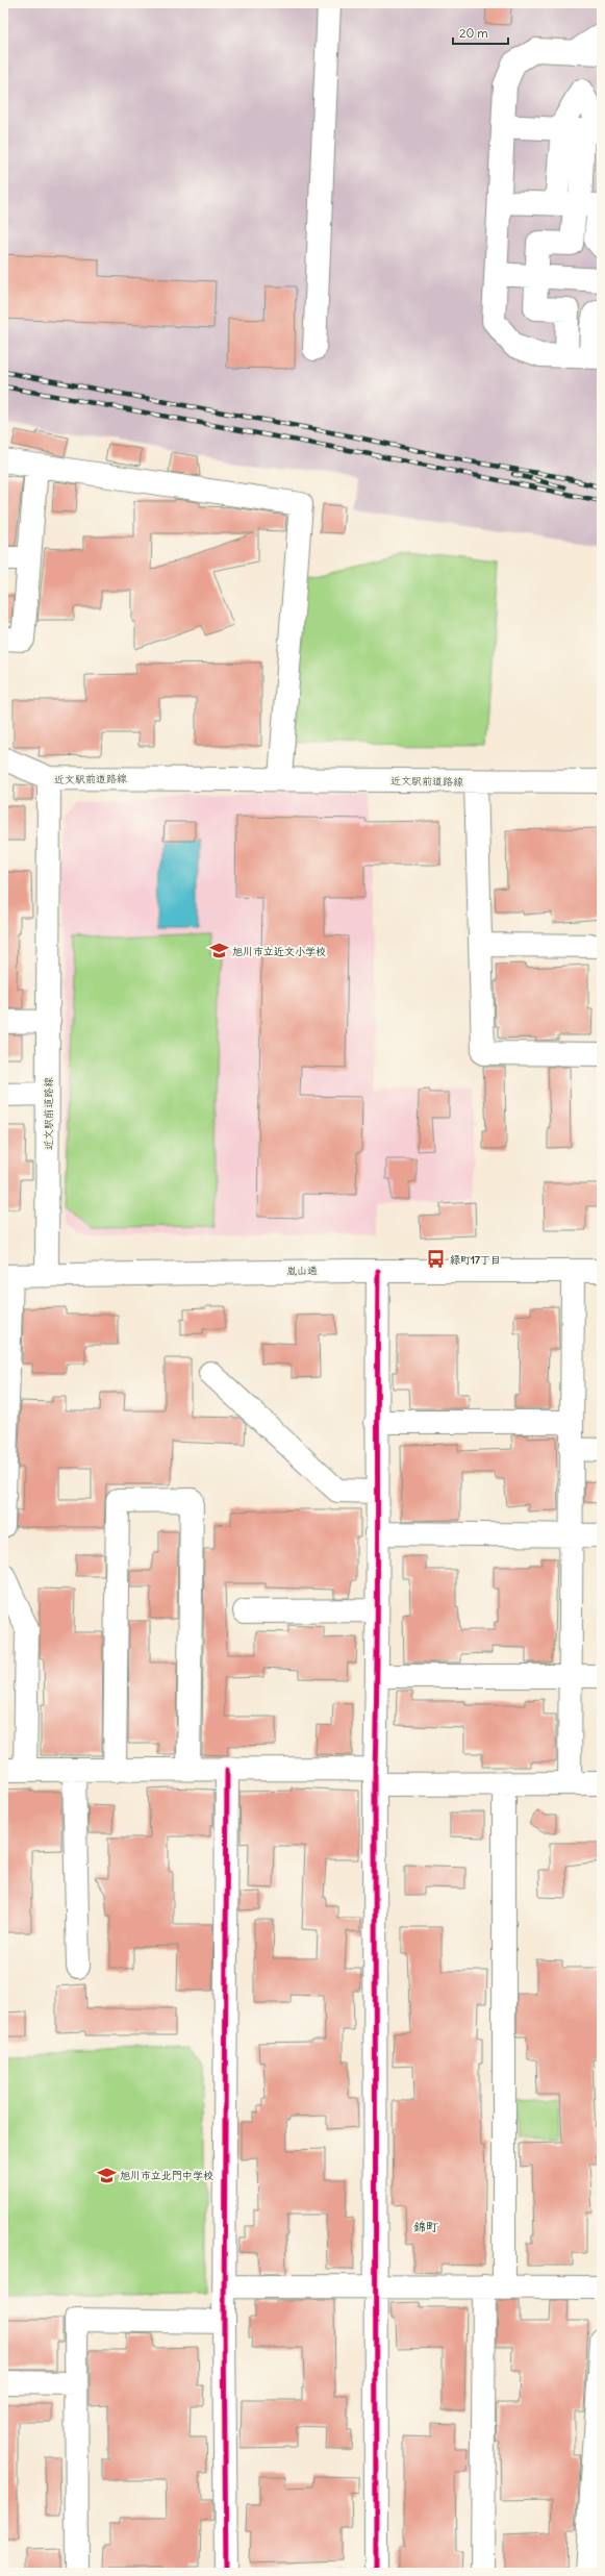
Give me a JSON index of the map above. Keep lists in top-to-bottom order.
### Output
{
  "streets": {
    "street": ["近文駅前道路線", "嵐山通"]
  },
  "crossings": [
    ["近文駅前道路線", "嵐山通"]
  ],
  "districts": ["錦町"],
  "places": {
    "school or university": ["旭川市立近文小学校", "旭川市立北門中学校"],
    "bus stop": ["緑町17丁目"]
  },
  "scale_bar": "20 m"
}
